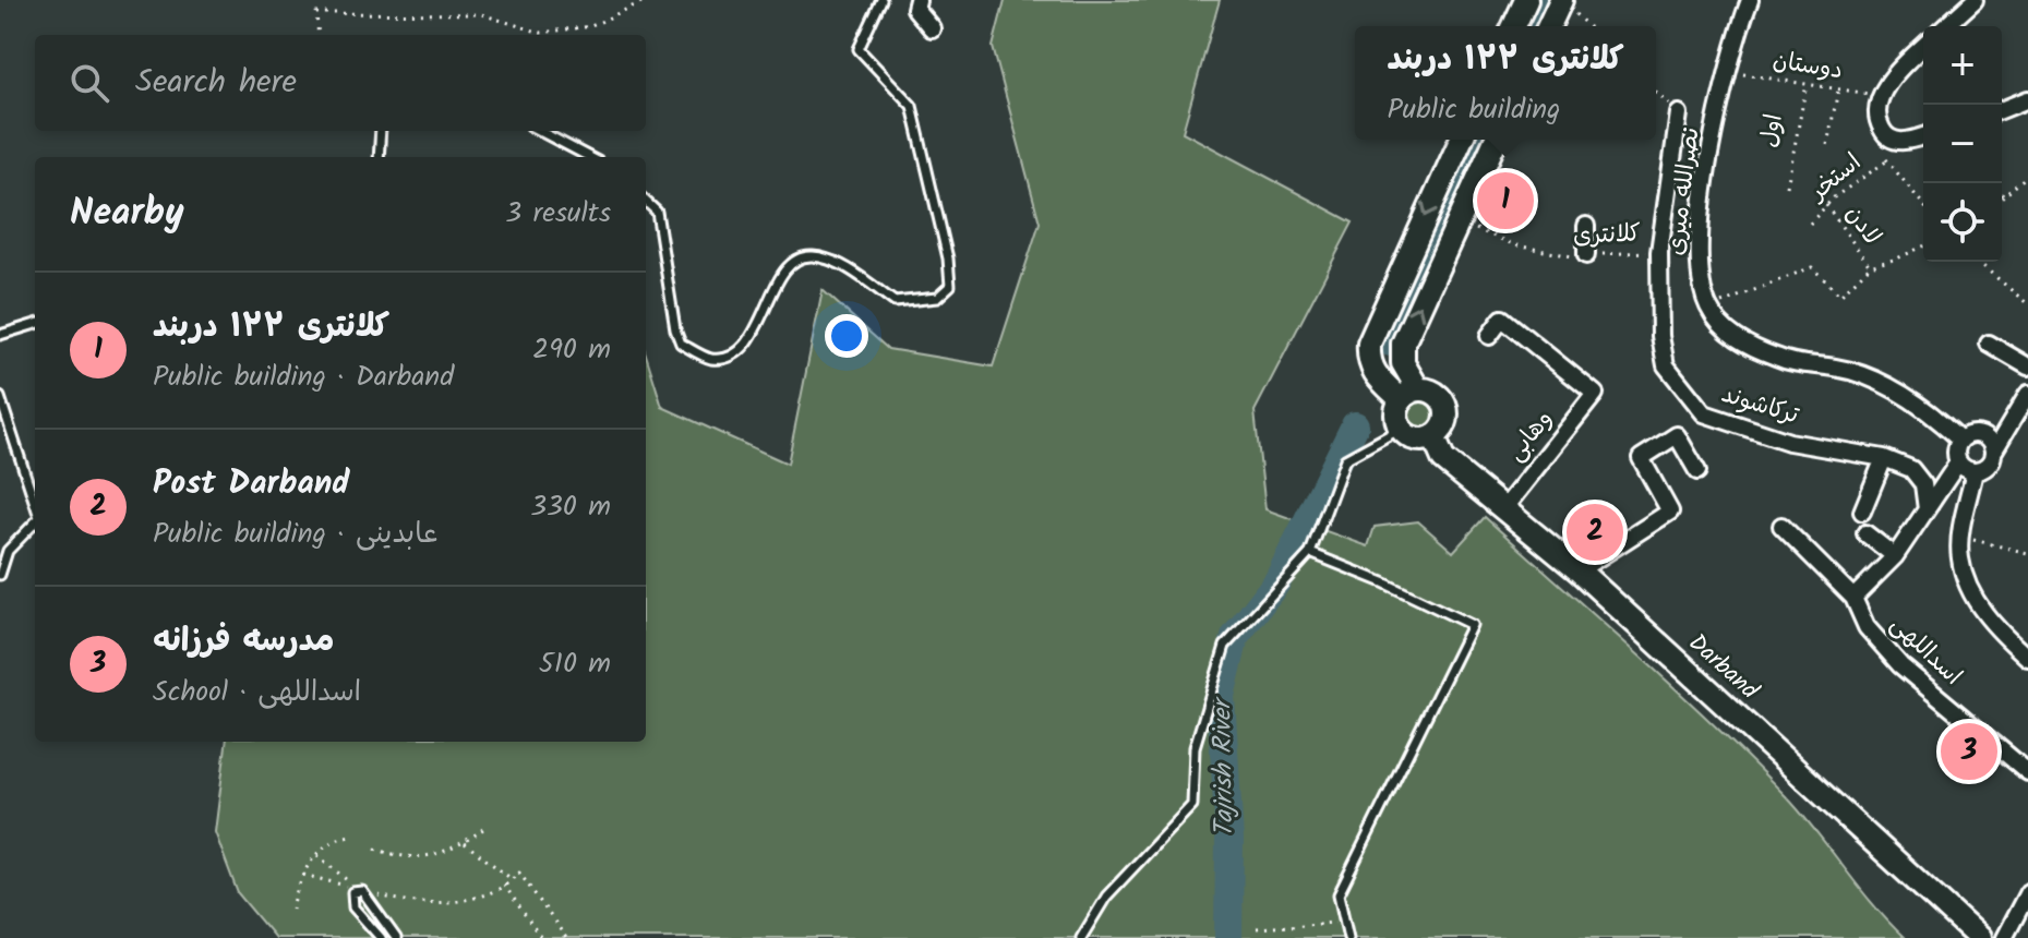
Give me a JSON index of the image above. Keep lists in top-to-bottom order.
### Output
{
  "streets": {
    "main road": ["Darband"],
    "street": [
      "نصرالله میری",
      "ترکاشوند",
      "وهابی",
      "اسداللهی"
    ],
    "path": [
      "دوستان",
      "اول",
      "استخر",
      "لادن",
      "کلانتری"
    ]
  },
  "crossings": [
    ["دوستان", "اول"],
    ["دوستان", "نصرالله میری"],
    ["استخر", "لادن"],
    ["کلانتری", "ترکاشوند"],
    ["وهابی", "Darband"]
  ],
  "water": ["Tajrish River"],
  "page": {
    "map_buttons": ["+", "−"],
    "popup": ["کلانتری ۱۲۲ دربند", "Public building"],
    "search": "Search here",
    "heading": ["Nearby", "3 results"],
    "pins": ["1", "2", "3"],
    "list": [
      {
        "mark": "1",
        "name": "کلانتری ۱۲۲ دربند",
        "note": "Public building · Darband",
        "value": "290 m"
      },
      {
        "mark": "2",
        "name": "Post Darband",
        "note": "Public building · عابدینی",
        "value": "330 m"
      },
      {
        "mark": "3",
        "name": "مدرسه فرزانه",
        "note": "School · اسداللهی",
        "value": "510 m"
      }
    ]
  }
}
